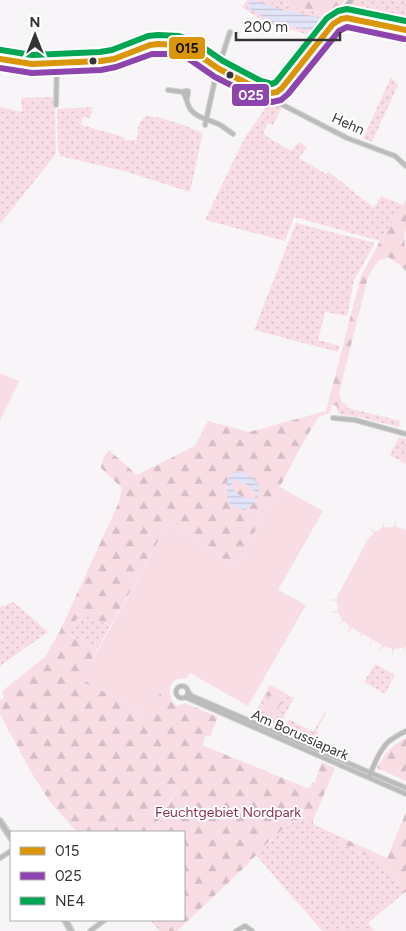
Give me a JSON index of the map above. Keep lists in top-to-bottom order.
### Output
{
  "streets": {
    "street": ["Hehn", "Am Borussiapark"]
  },
  "parks": ["Feuchtgebiet Nordpark"],
  "lines": ["transit line NE4", "transit line 015", "transit line 025"],
  "legend": ["015", "025", "NE4"],
  "scale_bar": "200 m",
  "north": "top"
}
